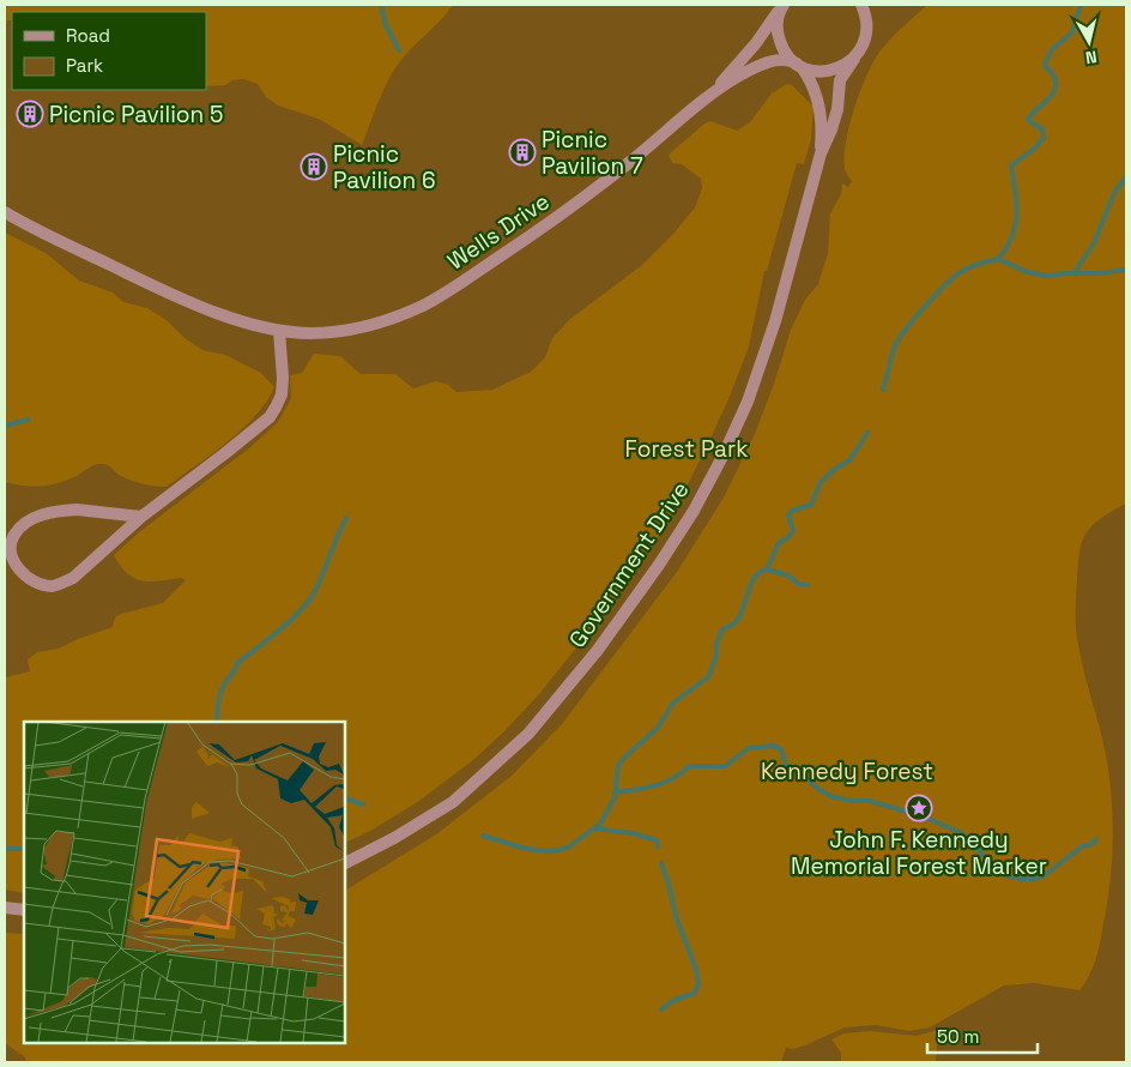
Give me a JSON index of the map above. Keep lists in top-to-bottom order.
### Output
{
  "streets": {
    "street": ["Wells Drive", "Government Drive"]
  },
  "crossings": [
    ["Wells Drive", "Government Drive"]
  ],
  "parks": ["Forest Park", "Kennedy Forest"],
  "places": {
    "building": ["Picnic Pavilion 5", "Picnic Pavilion 7", "Picnic Pavilion 6"],
    "place": ["John F. Kennedy Memorial Forest Marker"]
  },
  "legend": ["Road", "Park"],
  "scale_bar": "50 m",
  "north": "bottom"
}
